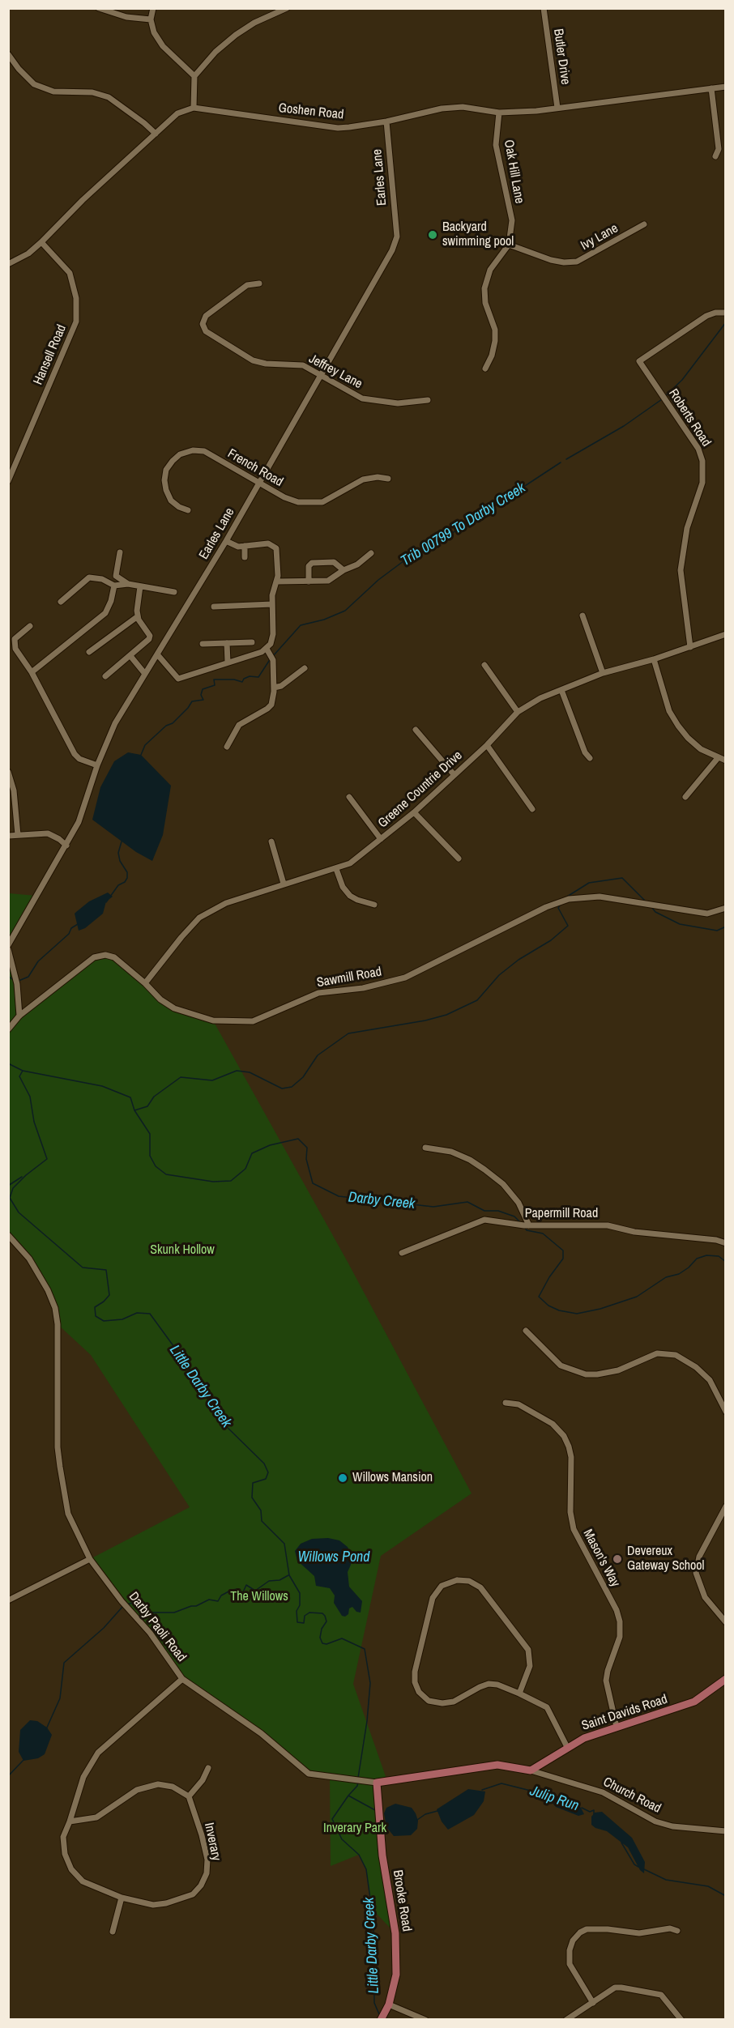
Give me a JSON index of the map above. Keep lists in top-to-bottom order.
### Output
{
  "streets": {
    "main road": ["Darby Paoli Road", "Saint Davids Road", "Brooke Road"],
    "street": [
      "Butler Drive",
      "Goshen Road",
      "Oak Hill Lane",
      "Earles Lane",
      "Ivy Lane",
      "Hansell Road",
      "Jeffrey Lane",
      "Roberts Road",
      "French Road",
      "Greene Countrie Drive",
      "Sawmill Road",
      "Papermill Road",
      "Mason's Way",
      "Church Road",
      "Inverary"
    ]
  },
  "crossings": [
    ["Butler Drive", "Goshen Road"],
    ["Goshen Road", "Oak Hill Lane"],
    ["Goshen Road", "Earles Lane"],
    ["Oak Hill Lane", "Ivy Lane"],
    ["Earles Lane", "Jeffrey Lane"],
    ["Earles Lane", "French Road"],
    ["Roberts Road", "Greene Countrie Drive"],
    ["Greene Countrie Drive", "Sawmill Road"],
    ["Mason's Way", "Saint Davids Road"],
    ["Darby Paoli Road", "Saint Davids Road"],
    ["Darby Paoli Road", "Church Road"],
    ["Darby Paoli Road", "Inverary"],
    ["Darby Paoli Road", "Brooke Road"],
    ["Saint Davids Road", "Church Road"]
  ],
  "water": [
    "Trib 00799 To Darby Creek",
    "Darby Creek",
    "Little Darby Creek",
    "Willows Pond",
    "Julip Run"
  ],
  "parks": ["Skunk Hollow", "The Willows", "Inverary Park"],
  "places": ["Backyard swimming pool", "Willows Mansion", "Devereux Gateway School"]
}
